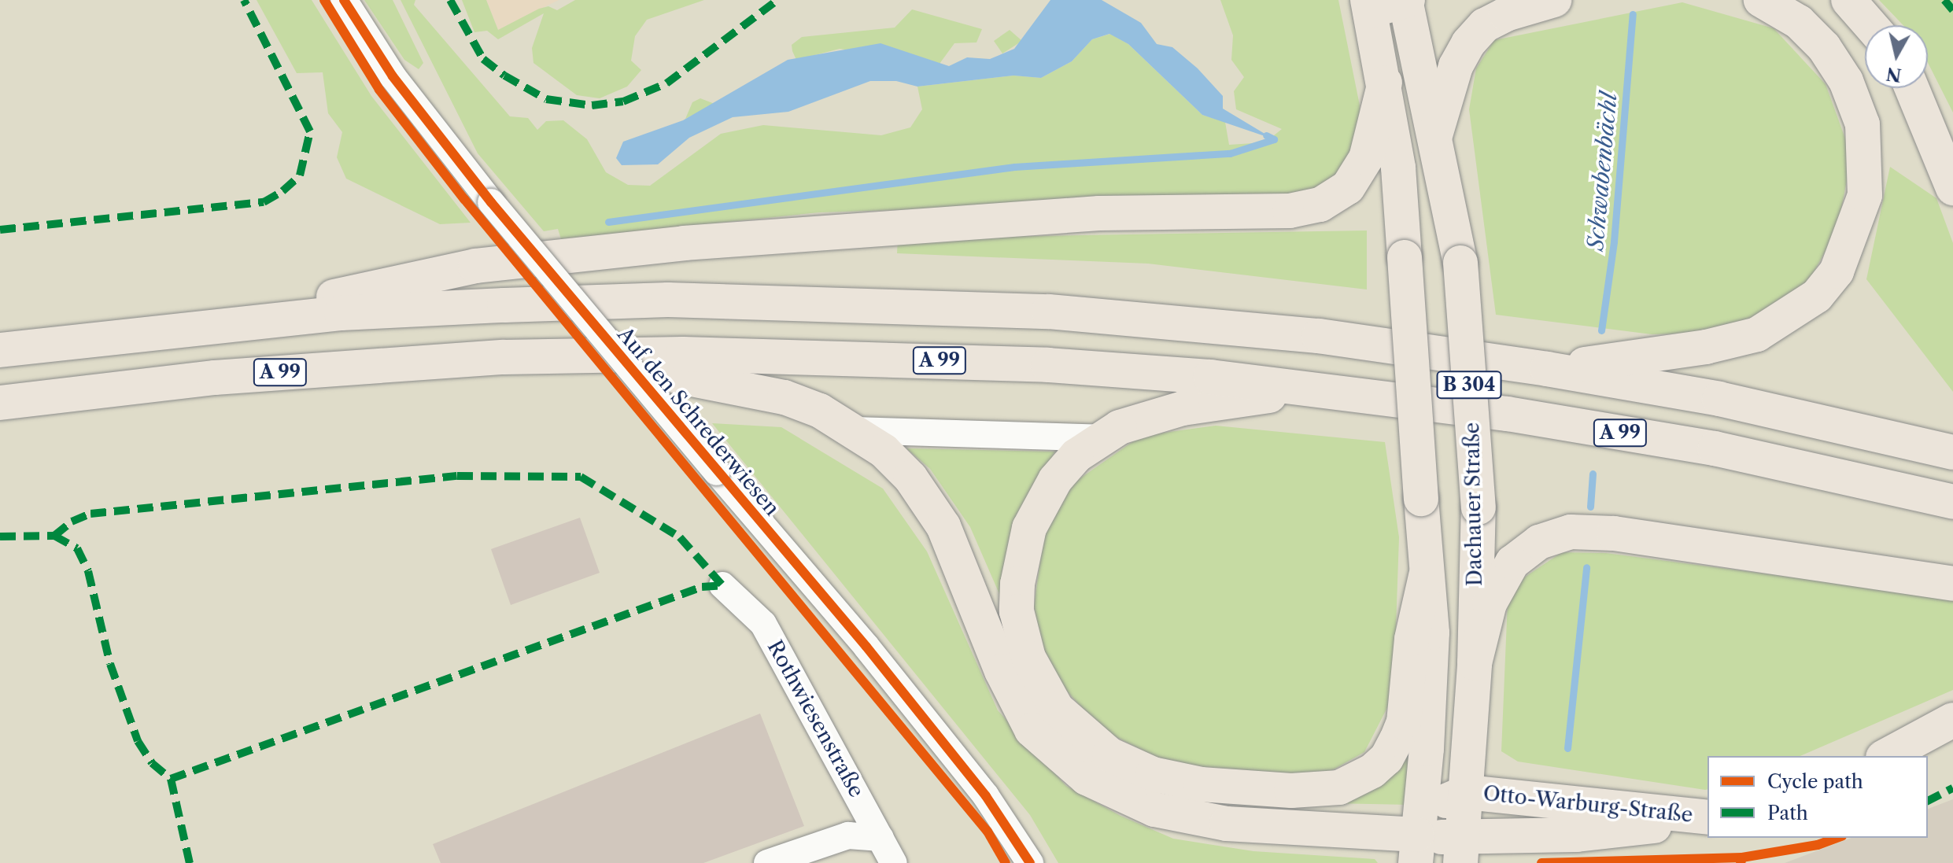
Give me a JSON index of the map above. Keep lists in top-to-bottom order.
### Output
{
  "streets": {
    "main road": [
      "A 99",
      "B 304",
      "Dachauer Straße",
      "Otto-Warburg-Straße"
    ],
    "street": ["Auf den Schrederwiesen", "Rothwiesenstraße"]
  },
  "crossings": [
    ["A 99", "Otto-Warburg-Straße"],
    ["B 304", "Otto-Warburg-Straße"],
    ["Dachauer Straße", "Otto-Warburg-Straße"]
  ],
  "water": ["Schwabenbächl"],
  "legend": ["Cycle path", "Path"],
  "north": "bottom"
}
